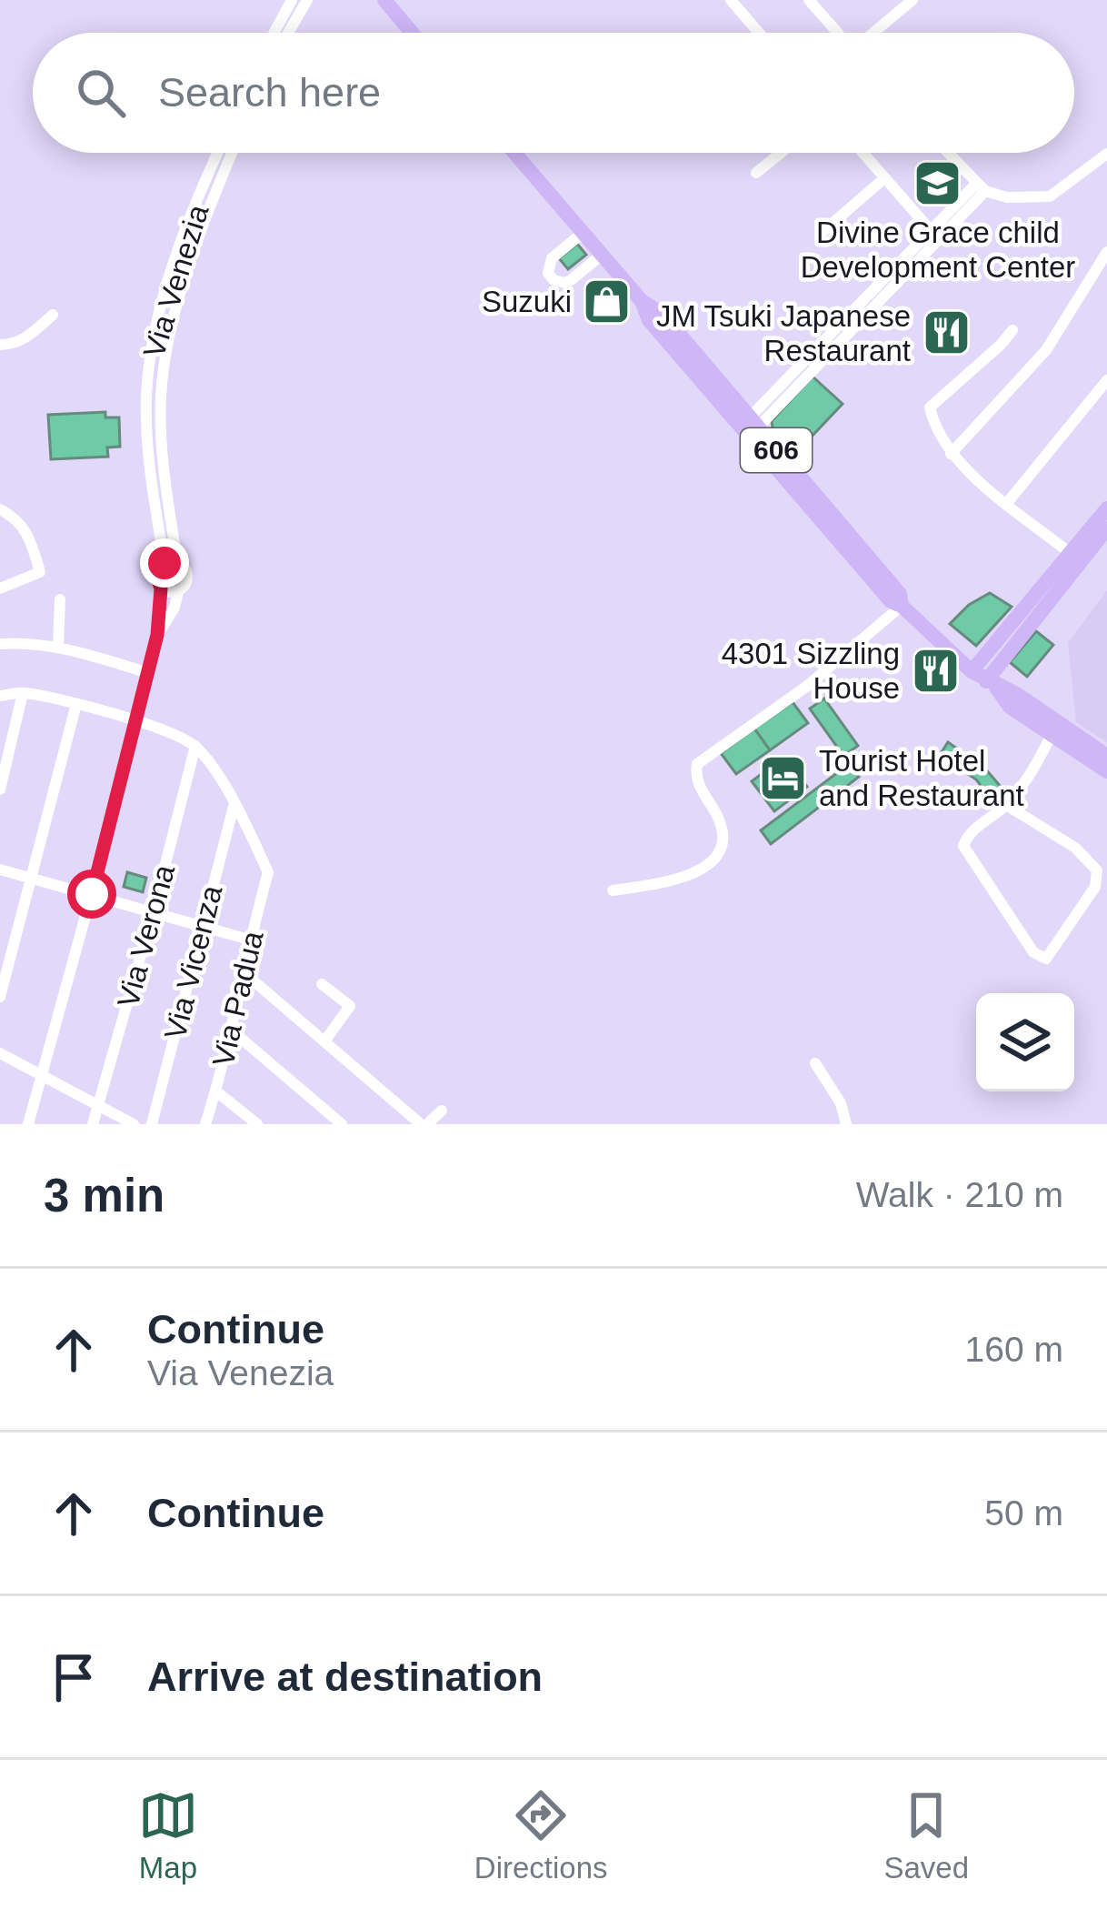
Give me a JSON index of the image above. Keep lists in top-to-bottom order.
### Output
{
  "streets": {
    "main road": ["606"],
    "street": [
      "Via Venezia",
      "Via Verona",
      "Via Vicenza",
      "Via Padua"
    ]
  },
  "crossings": [
    ["Via Vicenza", "Via Padua"]
  ],
  "places": {
    "school or university": ["Divine Grace child Development Center"],
    "shop": ["Suzuki"],
    "restaurant": ["JM Tsuki Japanese Restaurant", "4301 Sizzling House"],
    "hotel": ["Tourist Hotel and Restaurant"]
  },
  "page": {
    "search": "Search here",
    "heading": ["3 min", "Walk · 210 m"],
    "list": [
      ["Continue", "Via Venezia", "160 m"],
      ["Continue", "50 m"],
      "Arrive at destination"
    ],
    "nav": ["Map", "Directions", "Saved"]
  }
}
